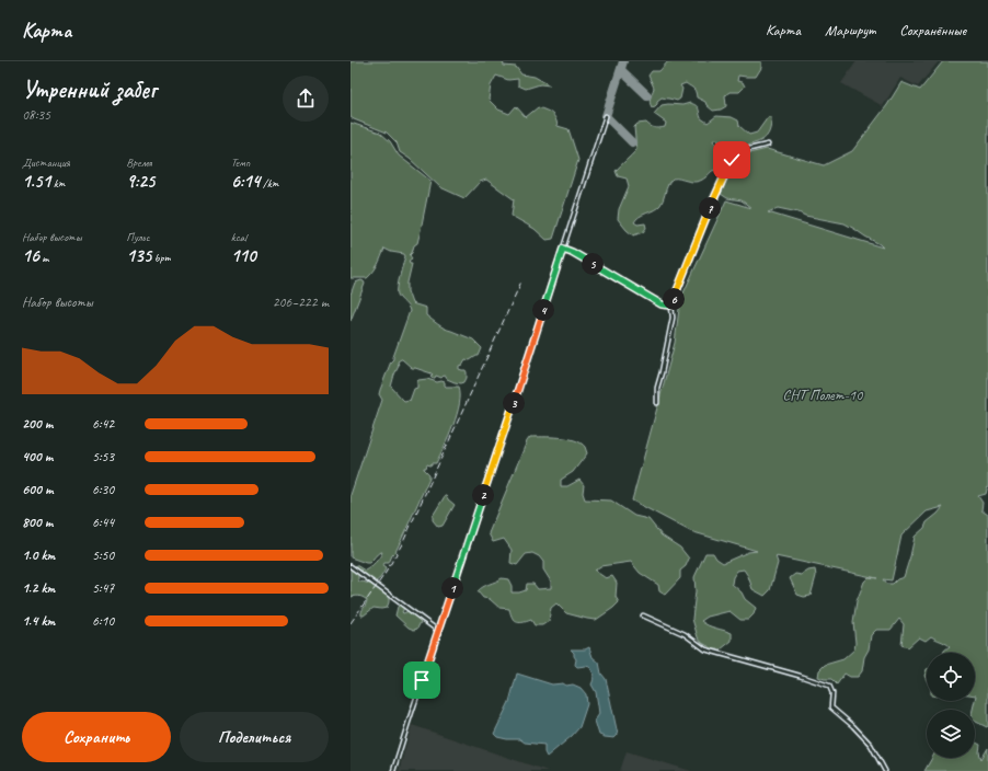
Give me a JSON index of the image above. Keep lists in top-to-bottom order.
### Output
{
  "parks": ["СНТ Полет-10"],
  "page": {
    "header": "Карта",
    "nav": ["Карта", "Маршрут", "Сохранённые"],
    "heading": ["Утренний забег", "08:35"],
    "stats": [
      ["Дистанция", "1.51 km"],
      ["Время", "9:25"],
      ["Темп", "6:14 /km"],
      ["Набор высоты", "16 m"],
      ["Пульс", "135 bpm"],
      ["kcal", "110"]
    ],
    "pins": [
      "7",
      "5",
      "6",
      "4",
      "3",
      "2",
      "1"
    ],
    "chart": ["Набор высоты", "206–222 m"],
    "list": [
      {
        "name": "200 m",
        "note": "6:42"
      },
      {
        "name": "400 m",
        "note": "5:53"
      },
      {
        "name": "600 m",
        "note": "6:30"
      },
      {
        "name": "800 m",
        "note": "6:44"
      },
      {
        "name": "1.0 km",
        "note": "5:50"
      },
      {
        "name": "1.2 km",
        "note": "5:47"
      },
      {
        "name": "1.4 km",
        "note": "6:10"
      }
    ],
    "buttons": ["Сохранить", "Поделиться"]
  }
}
